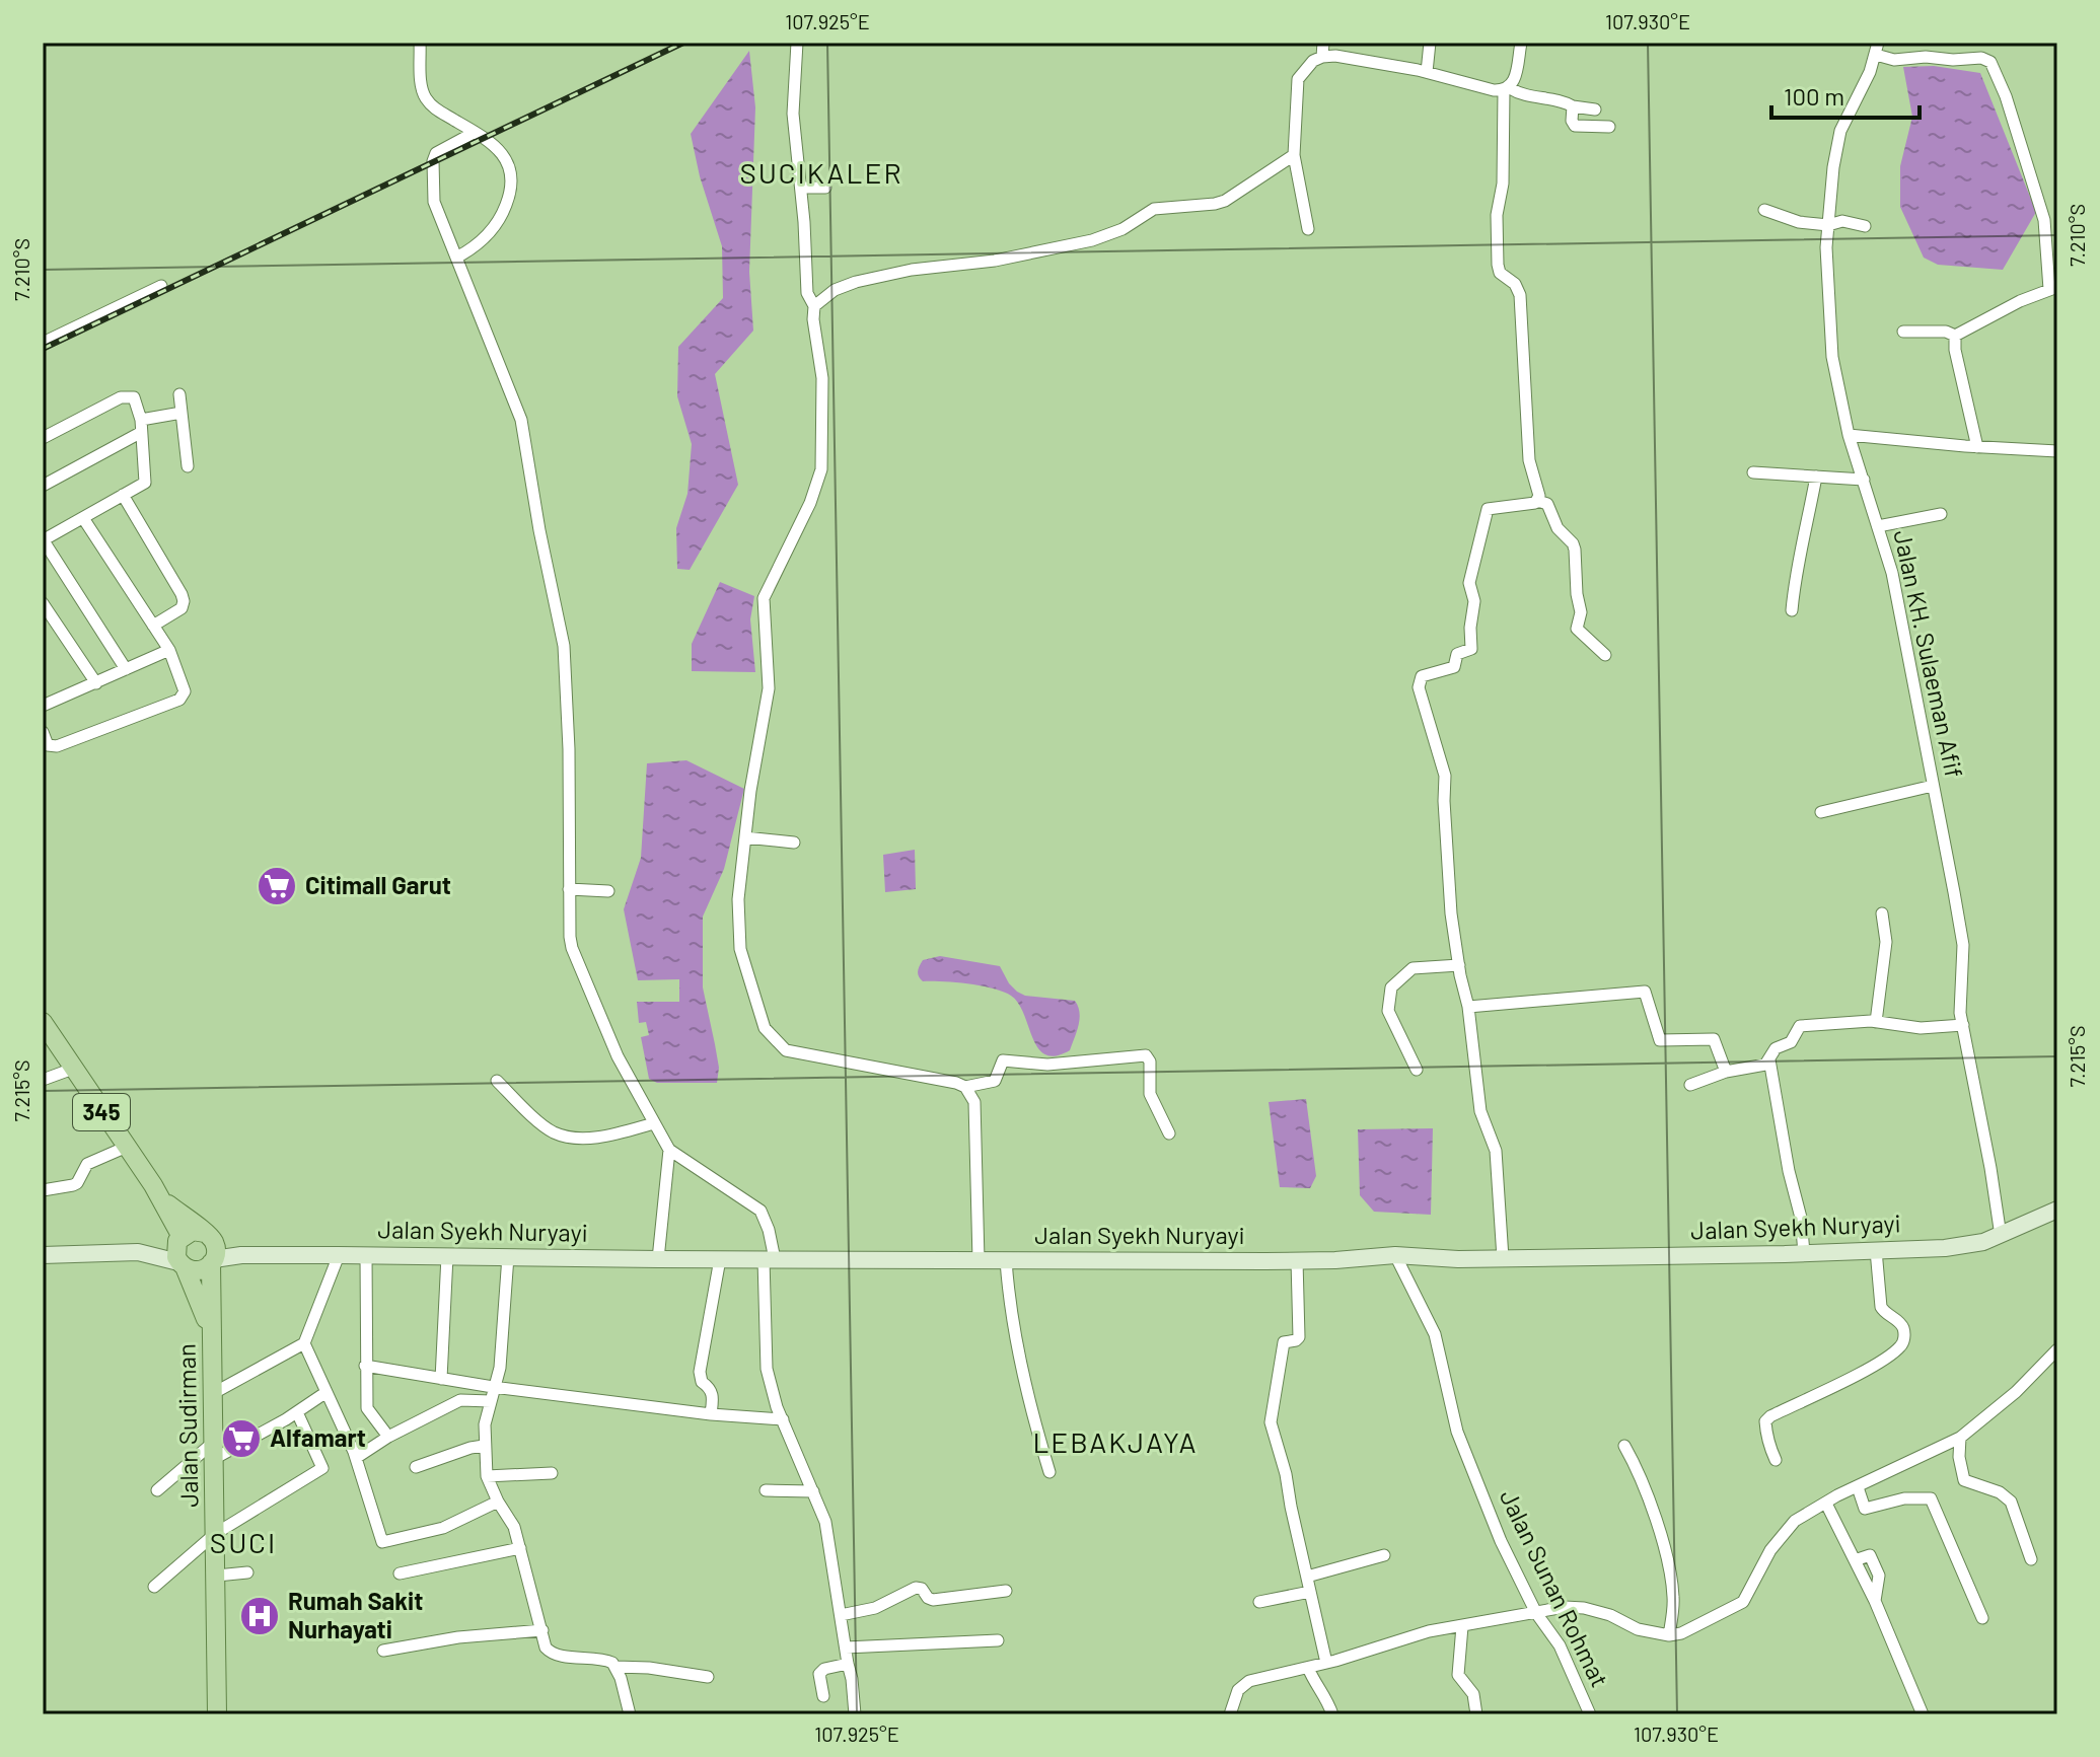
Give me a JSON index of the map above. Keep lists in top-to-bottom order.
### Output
{
  "streets": {
    "main road": ["345", "Jalan Syekh Nuryayi", "Jalan Sudirman"],
    "street": ["Jalan KH. Sulaeman Afif", "Jalan Sunan Rohmat"]
  },
  "crossings": [
    ["Jalan KH. Sulaeman Afif", "Jalan Syekh Nuryayi"],
    ["345", "Jalan Syekh Nuryayi"],
    ["345", "Jalan Sudirman"],
    ["Jalan Syekh Nuryayi", "Jalan Sudirman"],
    ["Jalan Syekh Nuryayi", "Jalan Sunan Rohmat"]
  ],
  "districts": ["SUCIKALER", "LEBAKJAYA", "SUCI"],
  "places": {
    "supermarket": ["Citimall Garut", "Alfamart"],
    "hospital": ["Rumah Sakit Nurhayati"]
  },
  "scale_bar": "100 m",
  "coordinates": [
    "107.925°E",
    "107.930°E",
    "7.210°S",
    "7.215°S"
  ]
}
